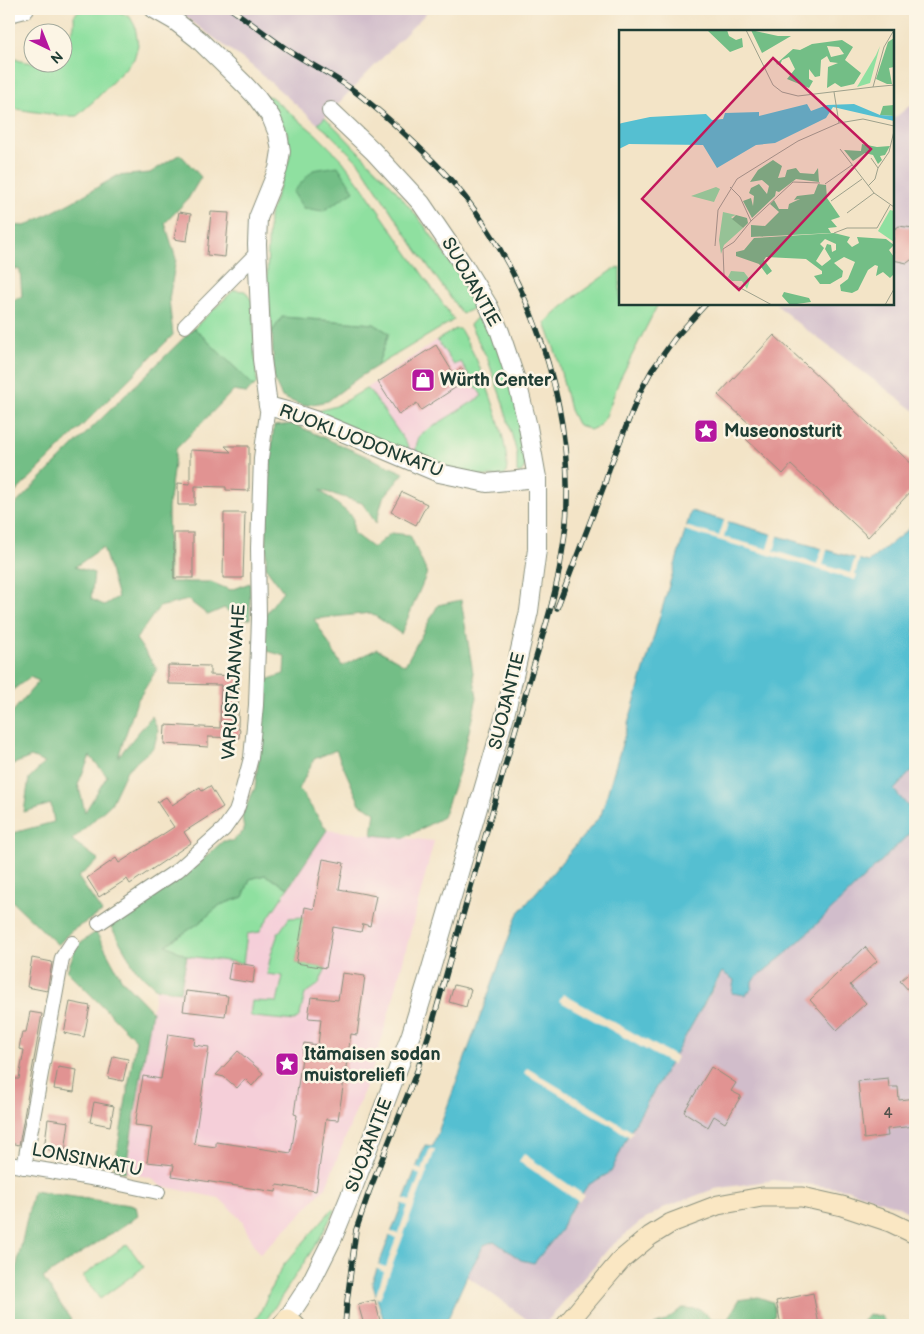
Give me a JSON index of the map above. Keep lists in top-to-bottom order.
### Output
{
  "streets": {
    "street": [
      "SUOJANTIE",
      "RUOKLUODONKATU",
      "VARUSTAJANVAHE",
      "LONSINKATU"
    ]
  },
  "crossings": [
    ["SUOJANTIE", "RUOKLUODONKATU"],
    ["RUOKLUODONKATU", "VARUSTAJANVAHE"]
  ],
  "places": {
    "shop": ["Würth Center"],
    "place": ["Museonosturit", "Itämaisen sodan muistoreliefi"]
  },
  "house_numbers": ["4"],
  "north": "bottom right"
}
